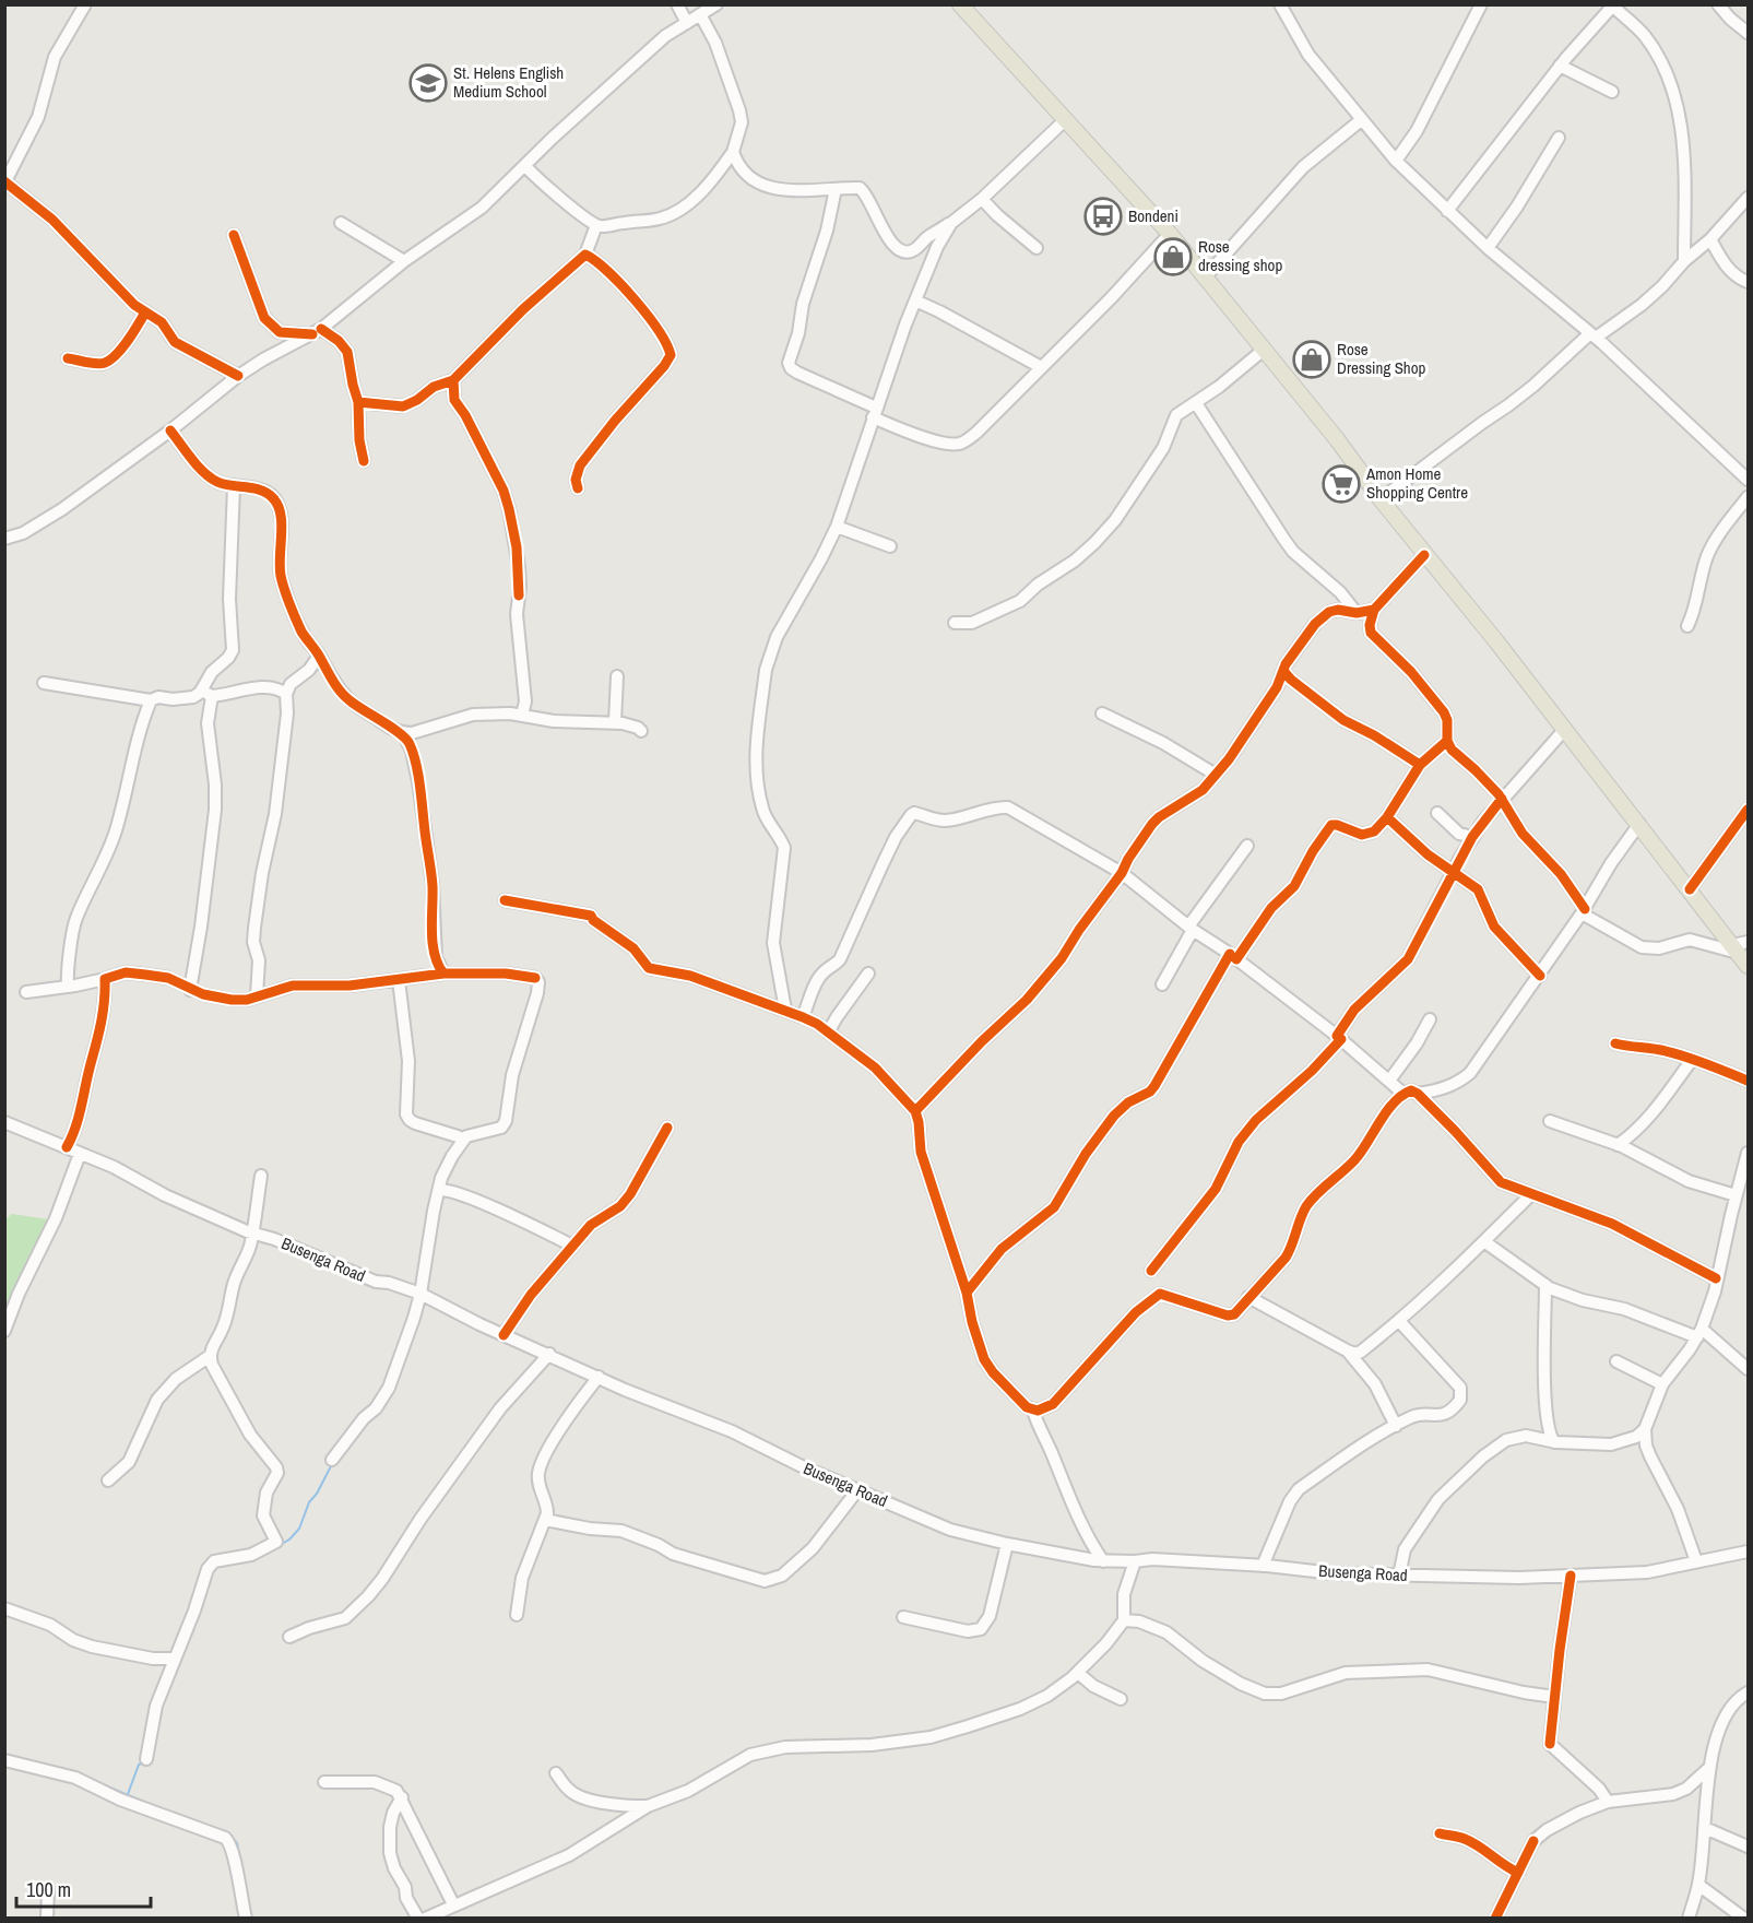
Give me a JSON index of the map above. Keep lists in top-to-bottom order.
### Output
{
  "streets": {
    "street": ["Busenga Road"]
  },
  "places": {
    "school or university": ["St. Helens English Medium School"],
    "bus stop": ["Bondeni"],
    "shop": ["Rose dressing shop", "Rose Dressing Shop"],
    "supermarket": ["Amon Home Shopping Centre"]
  },
  "scale_bar": "100 m"
}
